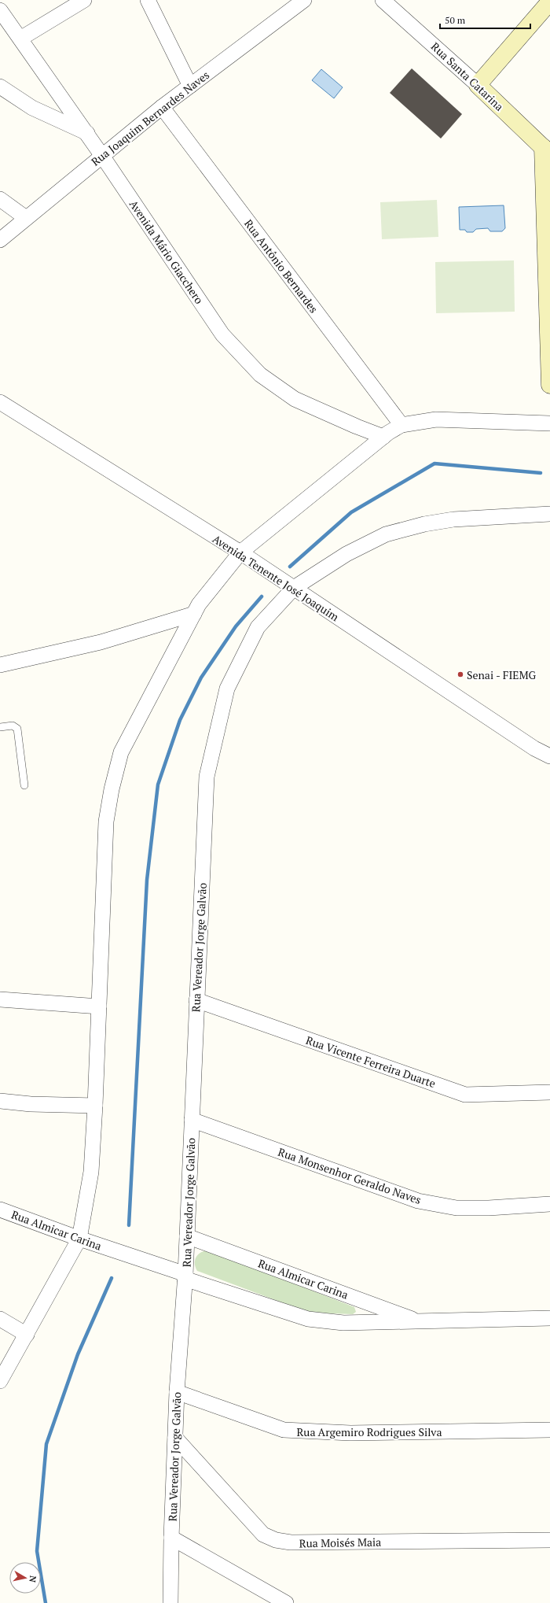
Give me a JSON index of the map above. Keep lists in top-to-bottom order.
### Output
{
  "streets": {
    "main road": ["Rua Santa Catarina"],
    "street": [
      "Rua Joaquim Bernardes Naves",
      "Avenida Mário Giacchero",
      "Rua Antônio Bernardes",
      "Avenida Tenente José Joaquim",
      "Rua Vereador Jorge Galvão",
      "Rua Vicente Ferreira Duarte",
      "Rua Monsenhor Geraldo Naves",
      "Rua Almicar Carina",
      "Rua Argemiro Rodrigues Silva",
      "Rua Moisés Maia"
    ]
  },
  "crossings": [
    ["Rua Joaquim Bernardes Naves", "Avenida Mário Giacchero"],
    ["Rua Joaquim Bernardes Naves", "Rua Antônio Bernardes"],
    ["Avenida Tenente José Joaquim", "Rua Vereador Jorge Galvão"],
    ["Rua Vereador Jorge Galvão", "Rua Vicente Ferreira Duarte"],
    ["Rua Vereador Jorge Galvão", "Rua Monsenhor Geraldo Naves"],
    ["Rua Vereador Jorge Galvão", "Rua Almicar Carina"],
    ["Rua Vereador Jorge Galvão", "Rua Argemiro Rodrigues Silva"],
    ["Rua Vereador Jorge Galvão", "Rua Moisés Maia"]
  ],
  "places": ["Senai - FIEMG"],
  "scale_bar": "50 m",
  "north": "right"
}
